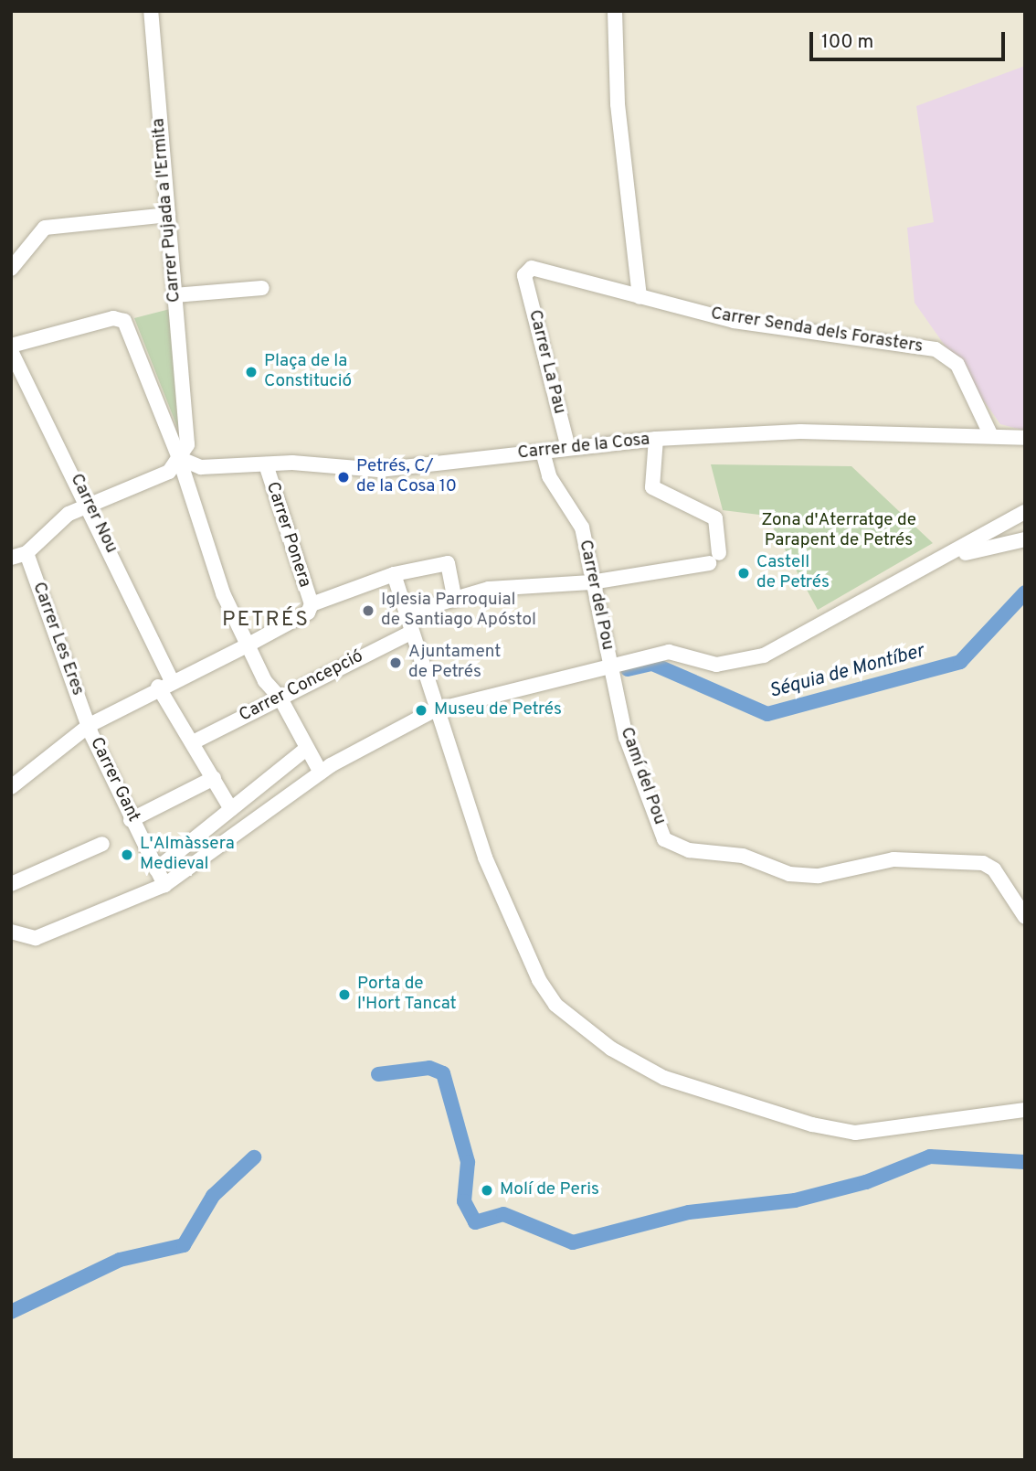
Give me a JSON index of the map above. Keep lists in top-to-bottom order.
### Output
{
  "streets": {
    "street": [
      "Carrer Pujada a l'Ermita",
      "Carrer Senda dels Forasters",
      "Carrer La Pau",
      "Carrer de la Cosa",
      "Carrer Nou",
      "Carrer Ponera",
      "Carrer del Pou",
      "Carrer Les Eres",
      "Carrer Concepció",
      "Camí del Pou",
      "Carrer Gant"
    ]
  },
  "crossings": [
    ["Carrer Pujada a l'Ermita", "Carrer de la Cosa"],
    ["Carrer Senda dels Forasters", "Carrer La Pau"],
    ["Carrer Senda dels Forasters", "Carrer de la Cosa"],
    ["Carrer La Pau", "Carrer de la Cosa"],
    ["Carrer de la Cosa", "Carrer Ponera"],
    ["Carrer de la Cosa", "Carrer del Pou"],
    ["Carrer Nou", "Carrer Concepció"],
    ["Carrer del Pou", "Camí del Pou"],
    ["Carrer Les Eres", "Carrer Gant"]
  ],
  "districts": ["PETRÉS"],
  "water": ["Séquia de Montíber"],
  "parks": ["Zona d'Aterratge de Parapent de Petrés"],
  "places": [
    "Plaça de la Constitució",
    "Petrés, C/ de la Cosa 10",
    "Castell de Petrés",
    "Iglesia Parroquial de Santiago Apóstol",
    "Ajuntament de Petrés",
    "Museu de Petrés",
    "L'Almàssera Medieval",
    "Porta de l'Hort Tancat",
    "Molí de Peris"
  ],
  "scale_bar": "100 m"
}
